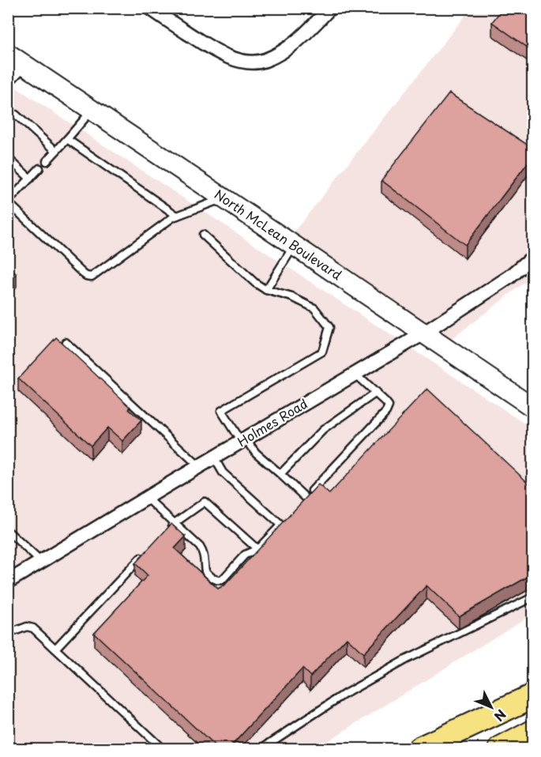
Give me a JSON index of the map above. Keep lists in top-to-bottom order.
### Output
{
  "streets": {
    "main road": ["North McLean Boulevard"],
    "street": ["Holmes Road"]
  },
  "crossings": [
    ["North McLean Boulevard", "Holmes Road"]
  ],
  "north": "bottom right"
}
